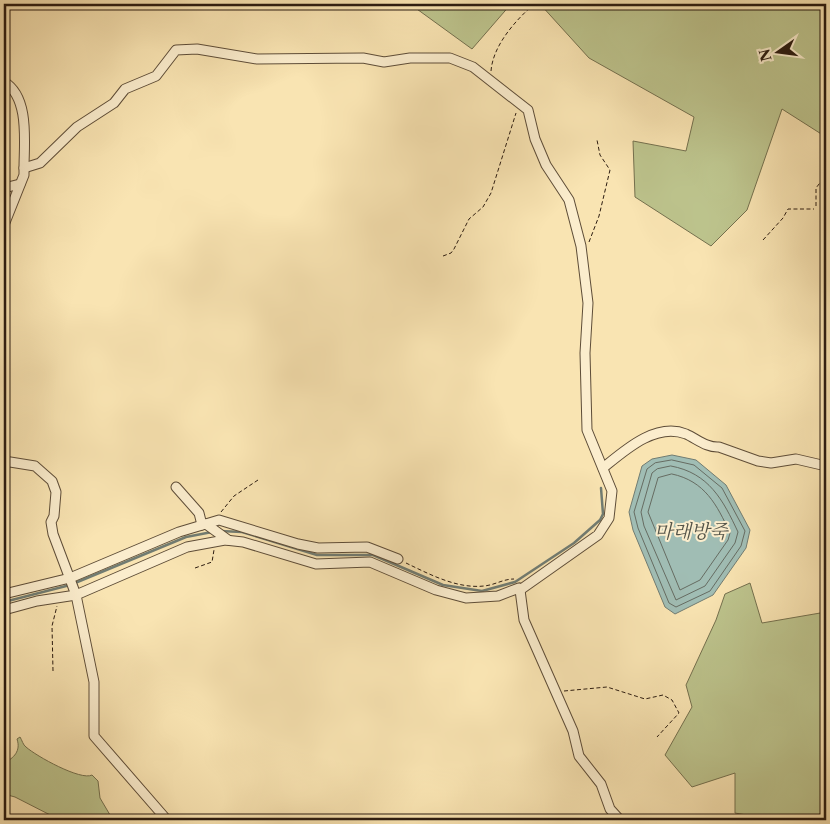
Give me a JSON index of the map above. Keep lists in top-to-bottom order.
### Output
{
  "water": ["마래방죽"],
  "north": "left"
}
